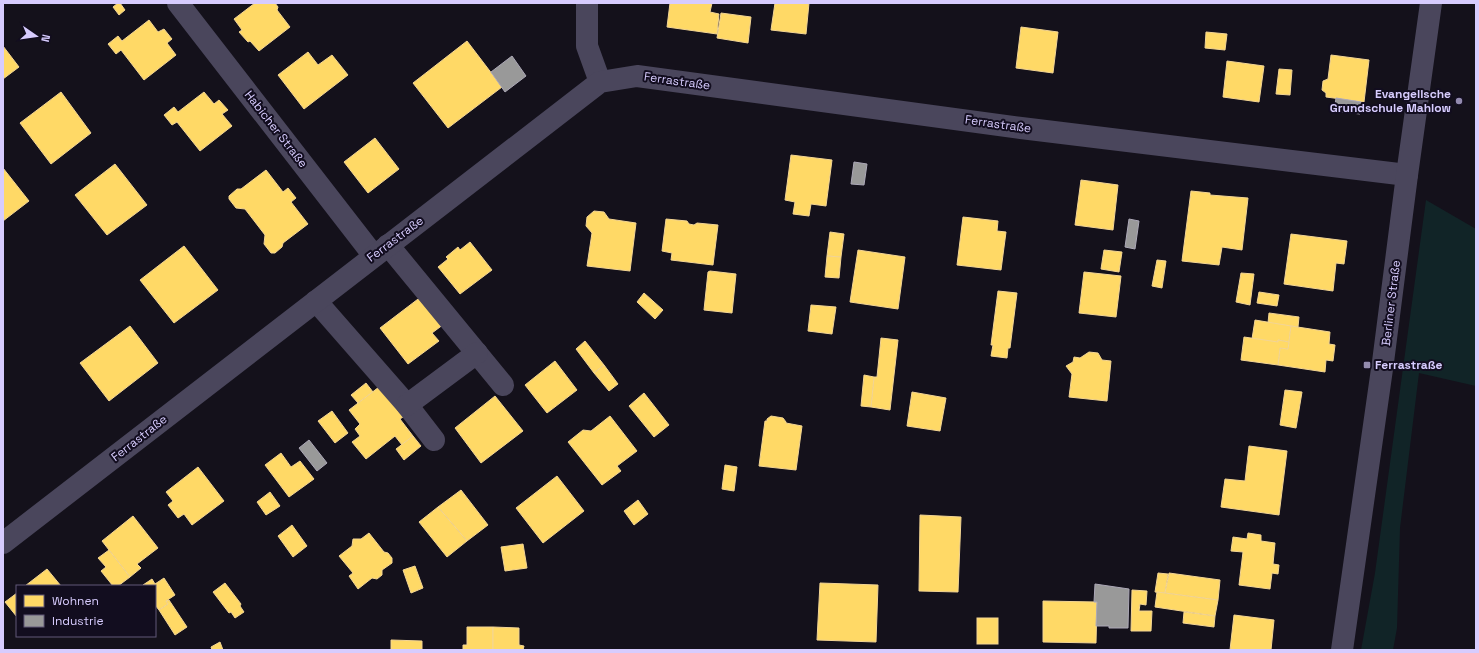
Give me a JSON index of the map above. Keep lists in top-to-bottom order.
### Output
{
  "streets": {
    "street": ["Ferrastraße", "Habicher Straße", "Berliner Straße"]
  },
  "crossings": [
    ["Ferrastraße", "Habicher Straße"],
    ["Ferrastraße", "Berliner Straße"]
  ],
  "places": {
    "other": ["Evangelische Grundschule Mahlow"],
    "transit": ["Ferrastraße"]
  },
  "legend": ["Wohnen", "Industrie"],
  "north": "right"
}
